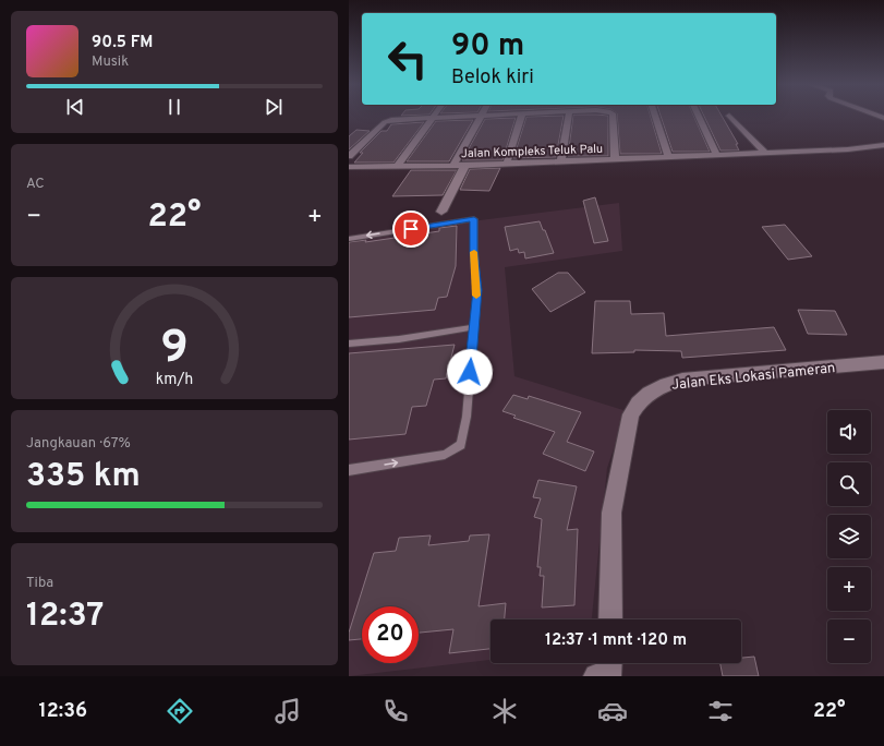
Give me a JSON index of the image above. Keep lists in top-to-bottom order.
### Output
{
  "streets": {
    "street": ["Jalan Kompleks Teluk Palu", "Jalan Eks Lokasi Pameran"]
  },
  "page": {
    "turn": ["90 m", "Belok kiri"],
    "song": ["90.5 FM", "Musik"],
    "tile": [
      "AC",
      ["Jangkauan · 67%", "335 km"],
      ["Tiba", "12:37"]
    ],
    "heat": ["−", "22°", "+"],
    "map_buttons": ["+", "−"],
    "limit": "20",
    "trip": "12:37 · 1 mnt · 120 m",
    "tabs": ["12:36", "22°"],
    "gauge": ["9", "km/h"]
  }
}
